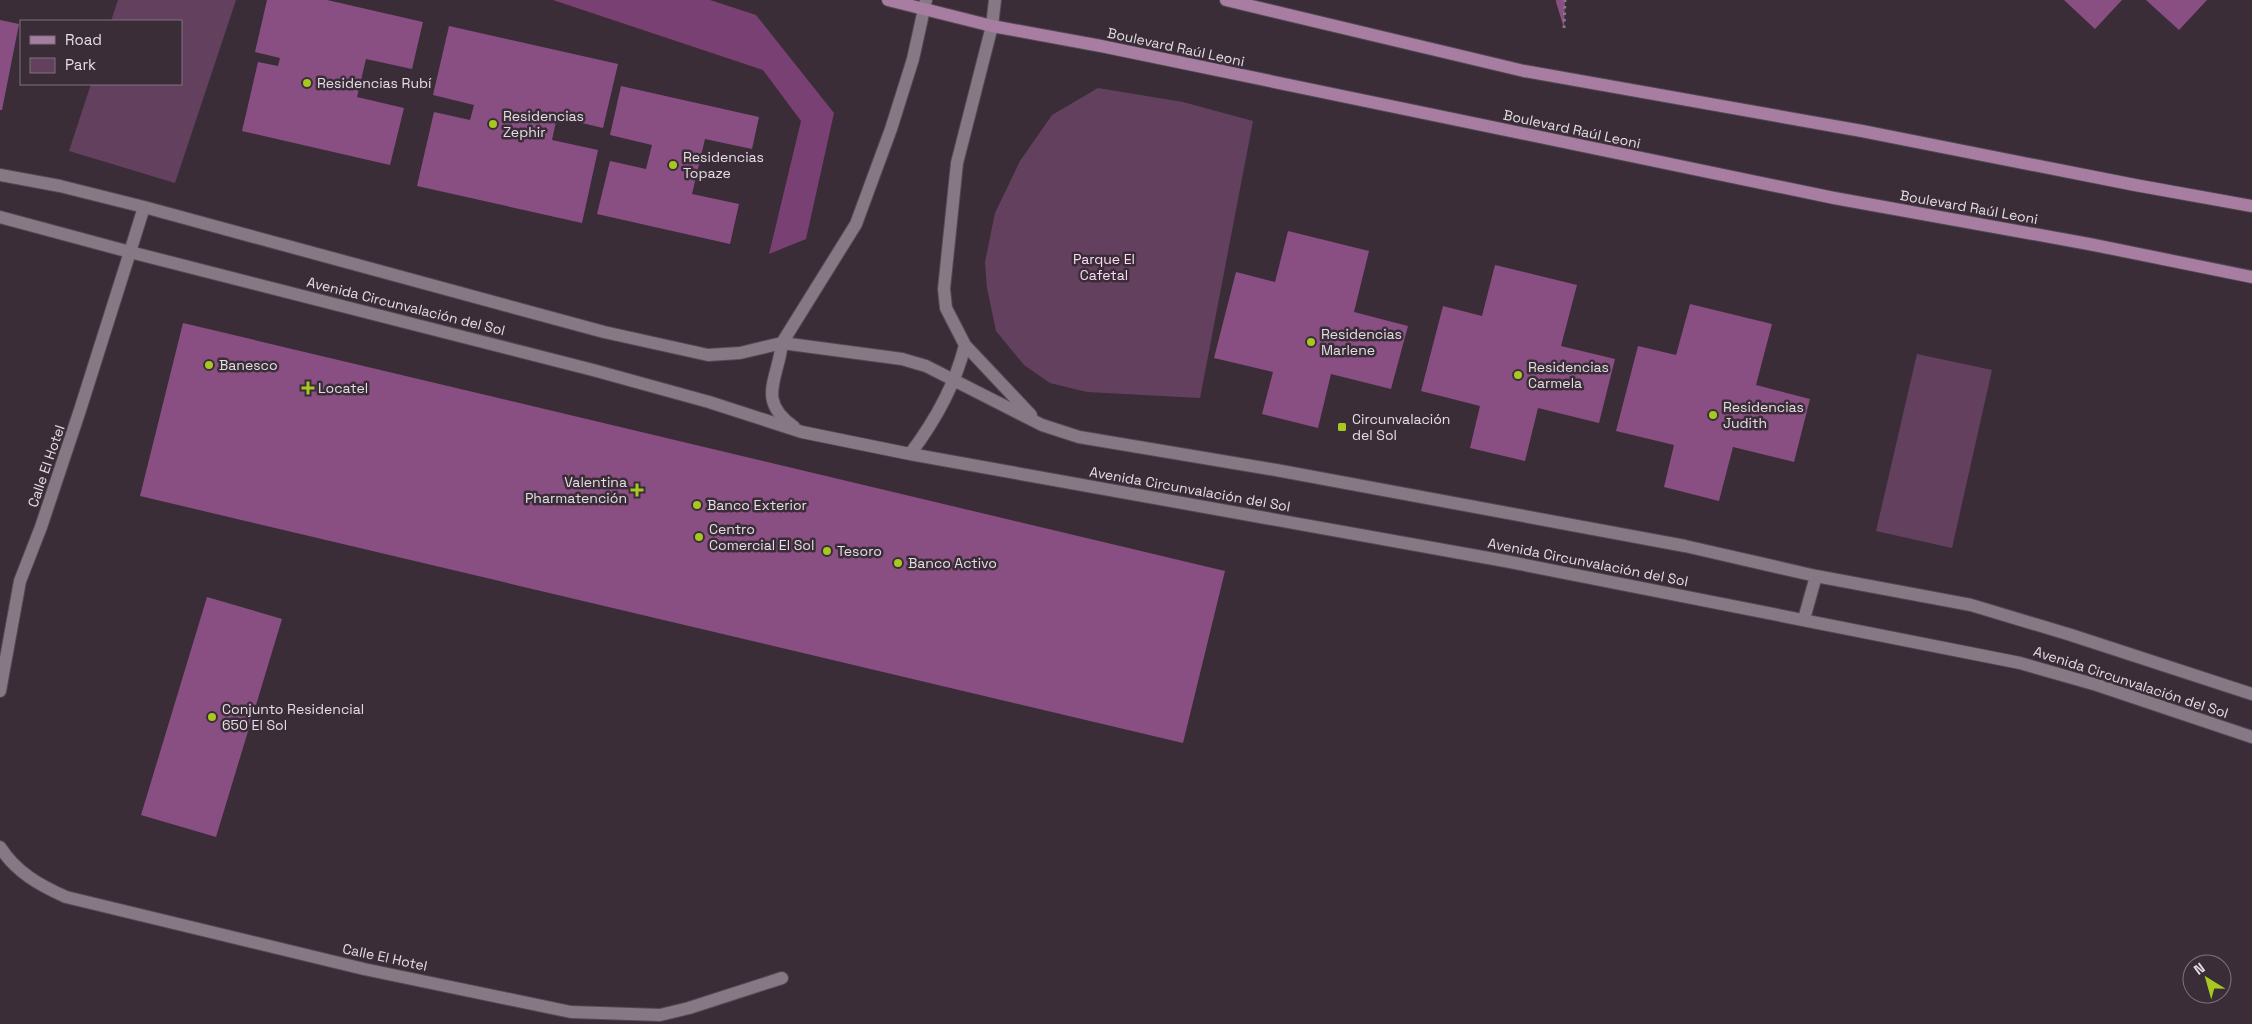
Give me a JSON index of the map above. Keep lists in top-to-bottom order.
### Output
{
  "streets": {
    "main road": ["Boulevard Raúl Leoni"],
    "street": ["Avenida Circunvalación del Sol", "Calle El Hotel"]
  },
  "crossings": [
    ["Boulevard Raúl Leoni", "Avenida Circunvalación del Sol"],
    ["Avenida Circunvalación del Sol", "Calle El Hotel"]
  ],
  "parks": ["Parque El Cafetal"],
  "places": {
    "other": [
      "Residencias Rubí",
      "Residencias Zephir",
      "Residencias Topaze",
      "Residencias Marlene",
      "Banesco",
      "Residencias Carmela",
      "Residencias Judith",
      "Banco Exterior",
      "Centro Comercial El Sol",
      "Tesoro",
      "Banco Activo",
      "Conjunto Residencial 650 El Sol"
    ],
    "health": ["Locatel", "Valentina Pharmatención"],
    "transit": ["Circunvalación del Sol"]
  },
  "legend": ["Road", "Park"],
  "north": "top left"
}
